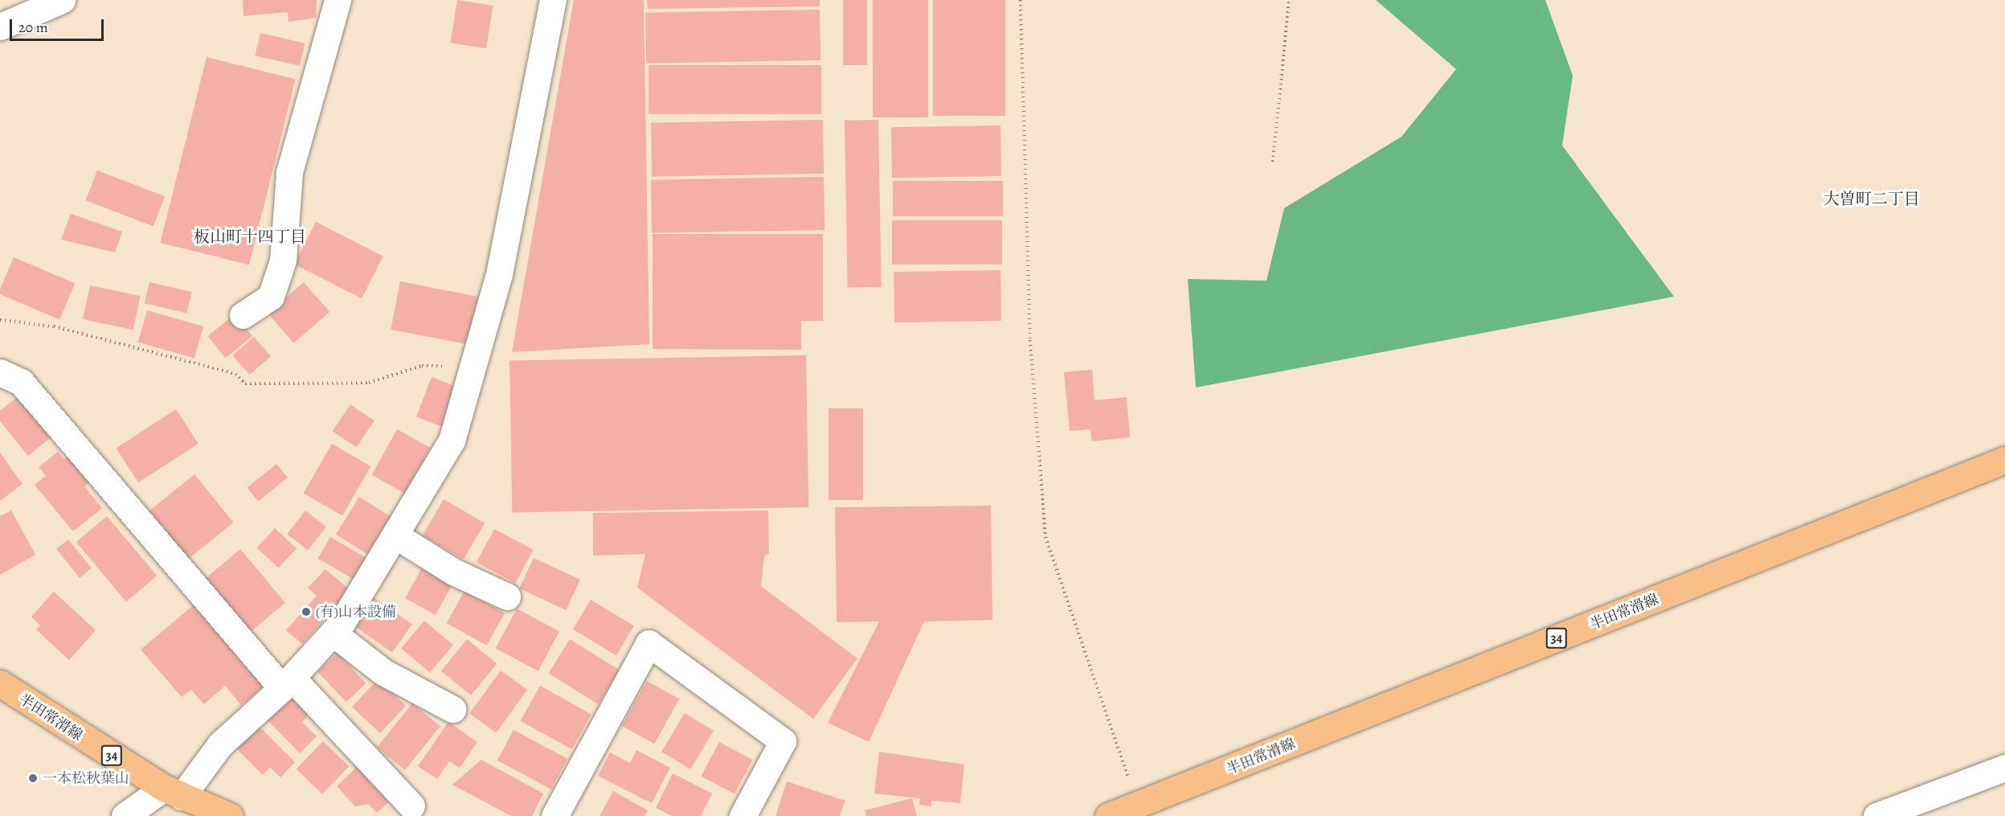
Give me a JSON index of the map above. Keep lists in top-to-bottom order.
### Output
{
  "streets": {
    "main road": ["半田常滑線", "34"]
  },
  "districts": ["大曽町二丁目", "板山町十四丁目"],
  "places": ["(有)山本設備", "一本松秋葉山"],
  "scale_bar": "20 m"
}
